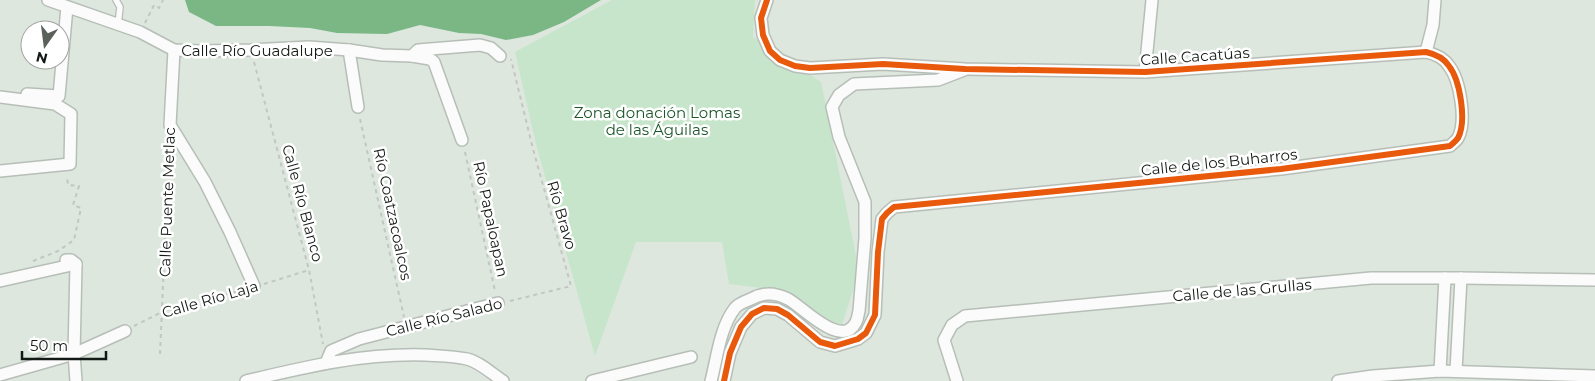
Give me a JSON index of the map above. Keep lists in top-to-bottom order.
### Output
{
  "streets": {
    "street": [
      "Calle Río Guadalupe",
      "Calle Cacatúas",
      "Calle de los Buharros",
      "Calle Puente Metlac",
      "Calle de las Grullas",
      "Calle Río Salado"
    ],
    "path": [
      "Calle Río Blanco",
      "Río Coatzacoalcos",
      "Río Bravo",
      "Río Papaloapan",
      "Calle Río Laja"
    ]
  },
  "crossings": [
    ["Calle Río Guadalupe", "Calle Puente Metlac"],
    ["Calle Río Guadalupe", "Calle Río Blanco"],
    ["Calle Río Guadalupe", "Río Bravo"],
    ["Calle Cacatúas", "Calle de los Buharros"],
    ["Calle Puente Metlac", "Calle Río Laja"],
    ["Calle Río Blanco", "Calle Río Laja"],
    ["Río Coatzacoalcos", "Calle Río Salado"],
    ["Río Bravo", "Calle Río Salado"],
    ["Río Papaloapan", "Calle Río Salado"]
  ],
  "parks": ["Zona donación Lomas de las Águilas"],
  "scale_bar": "50 m",
  "north": "bottom"
}
